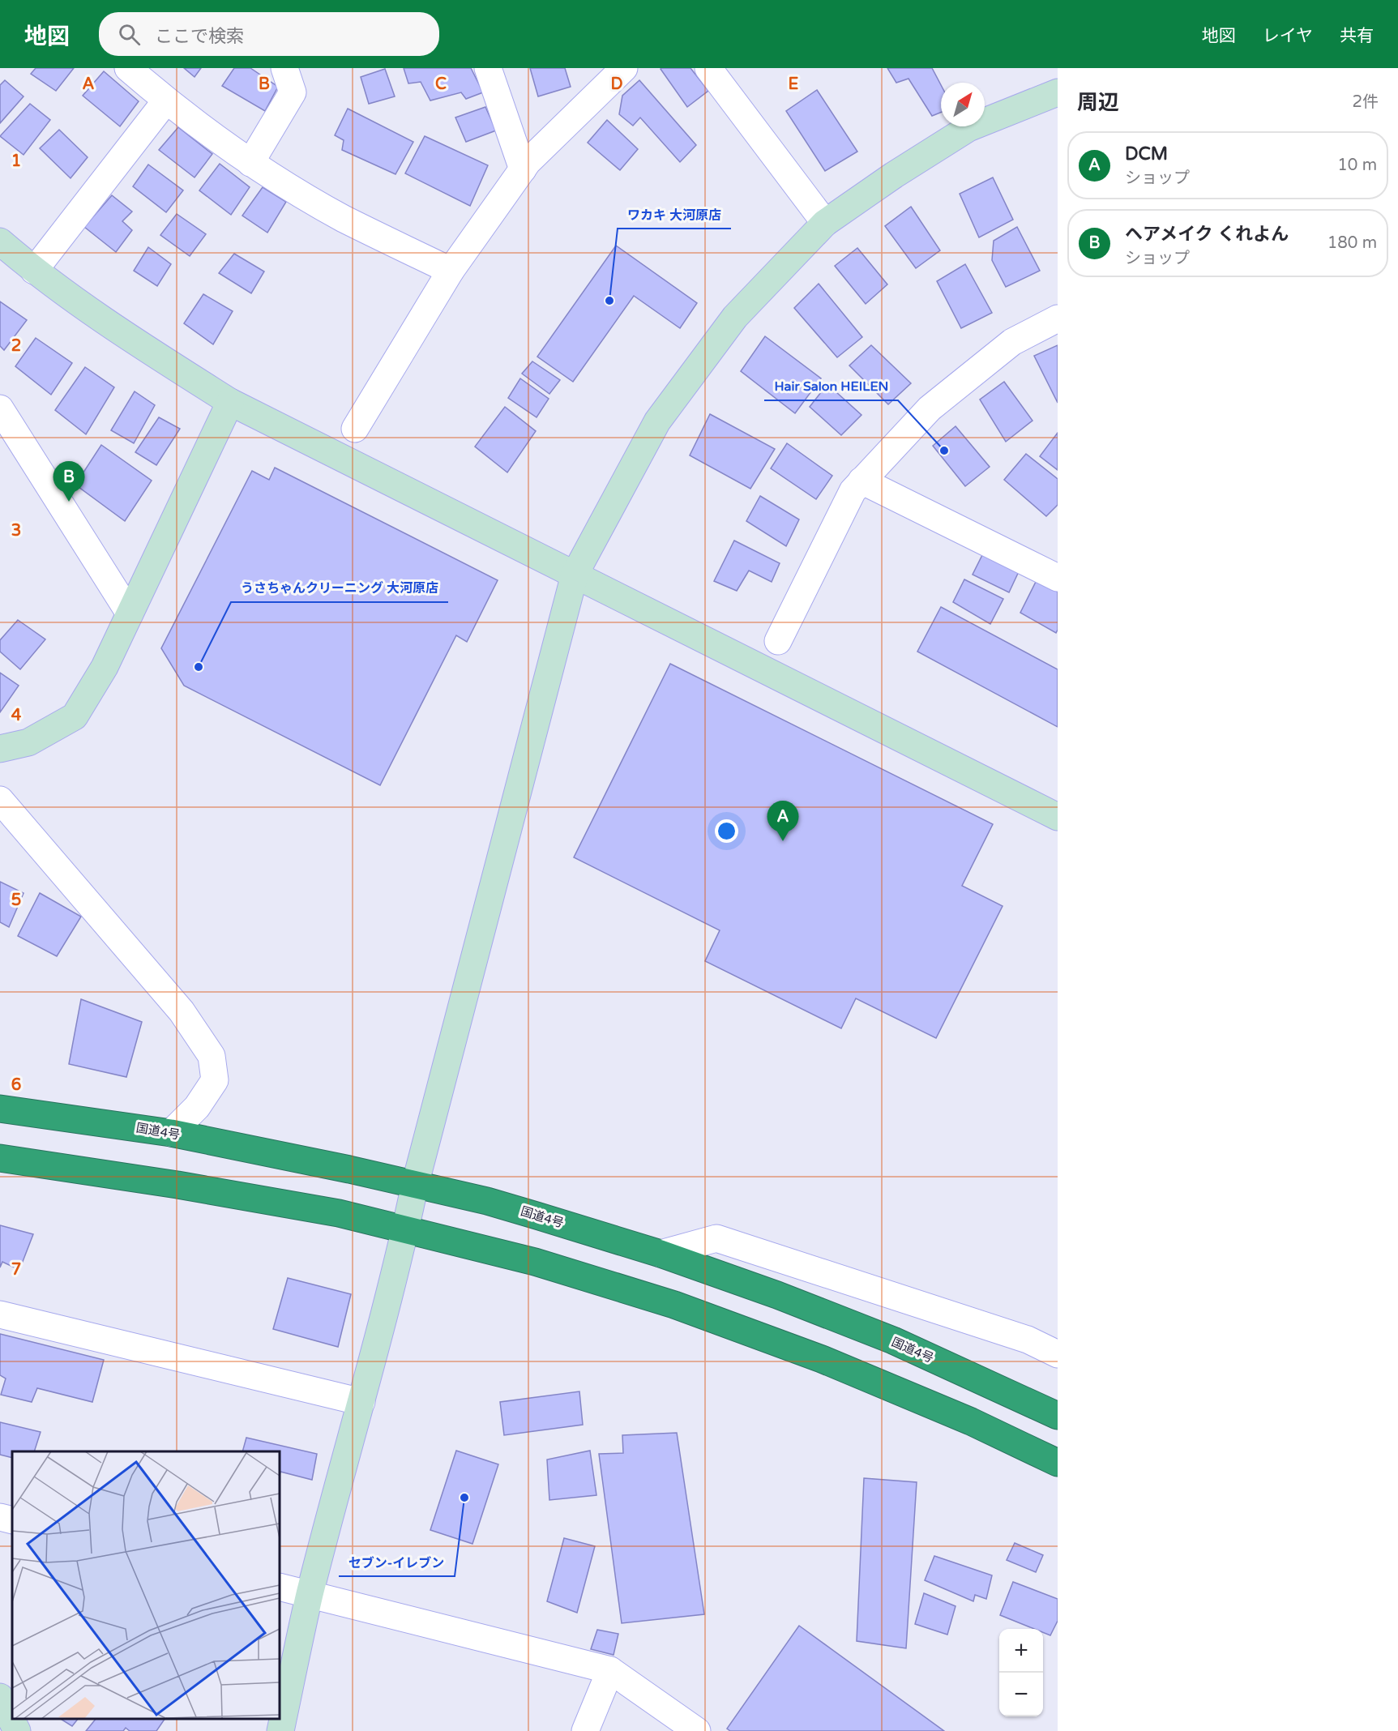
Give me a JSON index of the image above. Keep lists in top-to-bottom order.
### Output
{
  "streets": {
    "highway": ["国道4号"]
  },
  "places": [
    "ワカキ 大河原店",
    "Hair Salon HEILEN",
    "うさちゃんクリーニング 大河原店",
    "セブン-イレブン"
  ],
  "north": "top right",
  "page": {
    "header": "地図",
    "search": "ここで検索",
    "nav": ["地図", "レイヤ", "共有"],
    "heading": ["周辺", "2件"],
    "list": [
      {
        "mark": "A",
        "name": "DCM",
        "note": "ショップ",
        "value": "10 m"
      },
      {
        "mark": "B",
        "name": "ヘアメイク くれよん",
        "note": "ショップ",
        "value": "180 m"
      }
    ],
    "pins": ["B", "A"],
    "map_buttons": ["+", "−"]
  },
  "grid": {
    "columns": [
      "A",
      "B",
      "C",
      "D",
      "E"
    ],
    "rows": [
      "1",
      "2",
      "3",
      "4",
      "5",
      "6",
      "7"
    ]
  }
}
